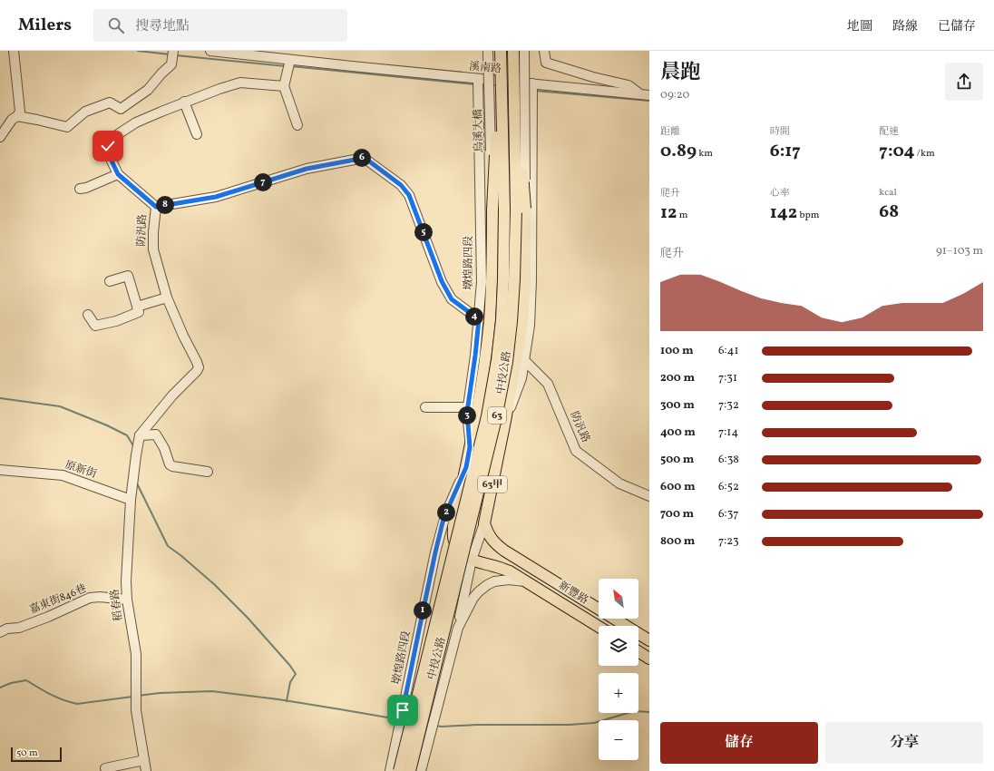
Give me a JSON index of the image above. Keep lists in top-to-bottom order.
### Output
{
  "streets": {
    "main road": [
      "中投公路",
      "63",
      "63甲",
      "新豐路"
    ],
    "street": [
      "溪南路",
      "烏溪大橋",
      "防汎路",
      "墩煌路四段",
      "原新街",
      "嘉東街846巷",
      "稻春路"
    ]
  },
  "crossings": [
    ["溪南路", "墩煌路四段"],
    ["烏溪大橋", "63甲"],
    ["防汎路", "稻春路"],
    ["墩煌路四段", "63甲"],
    ["原新街", "稻春路"],
    ["63甲", "新豐路"],
    ["嘉東街846巷", "稻春路"]
  ],
  "scale_bar": "50 m",
  "north": "top left",
  "page": {
    "header": "Milers",
    "search": "搜尋地點",
    "nav": ["地圖", "路線", "已儲存"],
    "heading": ["晨跑", "09:20"],
    "stats": [
      ["距離", "0.89 km"],
      ["時間", "6:17"],
      ["配速", "7:04 /km"],
      ["爬升", "12 m"],
      ["心率", "142 bpm"],
      ["kcal", "68"]
    ],
    "pins": [
      "6",
      "7",
      "8",
      "5",
      "4",
      "3",
      "2",
      "1"
    ],
    "chart": ["爬升", "91–103 m"],
    "list": [
      {
        "name": "100 m",
        "note": "6:41"
      },
      {
        "name": "200 m",
        "note": "7:31"
      },
      {
        "name": "300 m",
        "note": "7:32"
      },
      {
        "name": "400 m",
        "note": "7:14"
      },
      {
        "name": "500 m",
        "note": "6:38"
      },
      {
        "name": "600 m",
        "note": "6:52"
      },
      {
        "name": "700 m",
        "note": "6:37"
      },
      {
        "name": "800 m",
        "note": "7:23"
      }
    ],
    "map_buttons": ["+", "−"],
    "buttons": ["儲存", "分享"],
    "scale": "50 m"
  }
}
